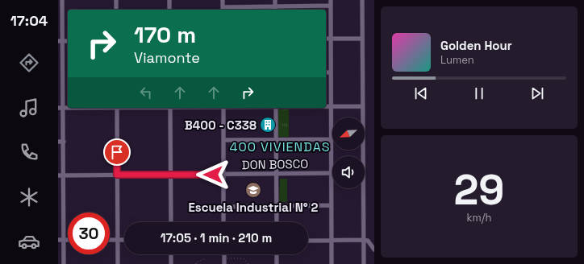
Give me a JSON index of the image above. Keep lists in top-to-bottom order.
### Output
{
  "streets": {
    "street": ["DON BOSCO"]
  },
  "districts": ["400 VIVIENDAS"],
  "places": {
    "building": ["B400 - C338"],
    "school or university": ["Escuela Industrial N° 2"]
  },
  "north": "bottom left",
  "page": {
    "tabs": "17:04",
    "turn": ["170 m", "Viamonte"],
    "song": ["Golden Hour", "Lumen"],
    "tile": ["29", "km/h"],
    "limit": "30",
    "trip": "17:05 · 1 min · 210 m"
  }
}
